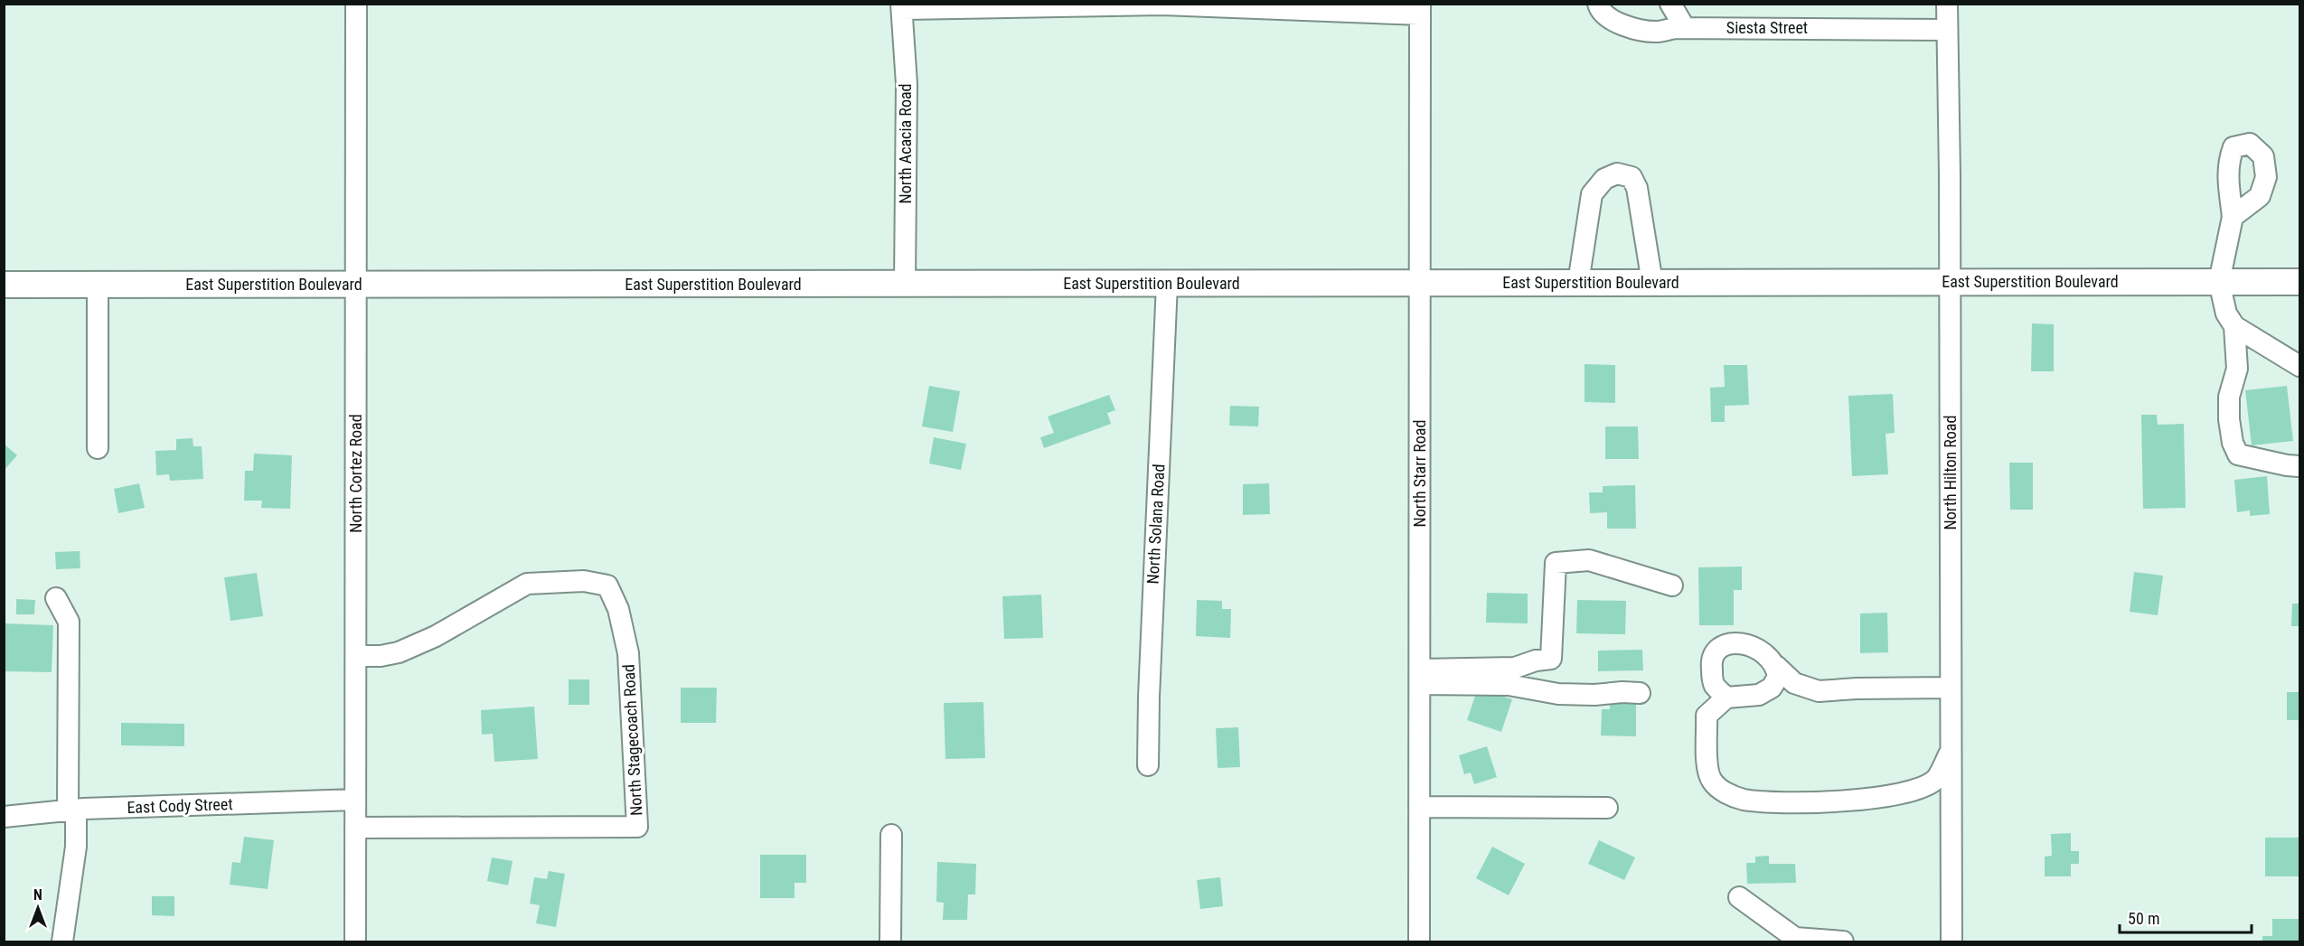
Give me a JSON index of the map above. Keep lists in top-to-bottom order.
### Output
{
  "streets": {
    "main road": ["East Superstition Boulevard"],
    "street": [
      "Siesta Street",
      "North Acacia Road",
      "North Hilton Road",
      "North Cortez Road",
      "North Starr Road",
      "North Solana Road",
      "North Stagecoach Road",
      "East Cody Street"
    ]
  },
  "crossings": [
    ["Siesta Street", "North Hilton Road"],
    ["North Acacia Road", "East Superstition Boulevard"],
    ["East Superstition Boulevard", "North Hilton Road"],
    ["East Superstition Boulevard", "North Cortez Road"],
    ["East Superstition Boulevard", "North Starr Road"],
    ["East Superstition Boulevard", "North Solana Road"],
    ["North Cortez Road", "North Stagecoach Road"],
    ["North Cortez Road", "East Cody Street"]
  ],
  "scale_bar": "50 m",
  "north": "top"
}
